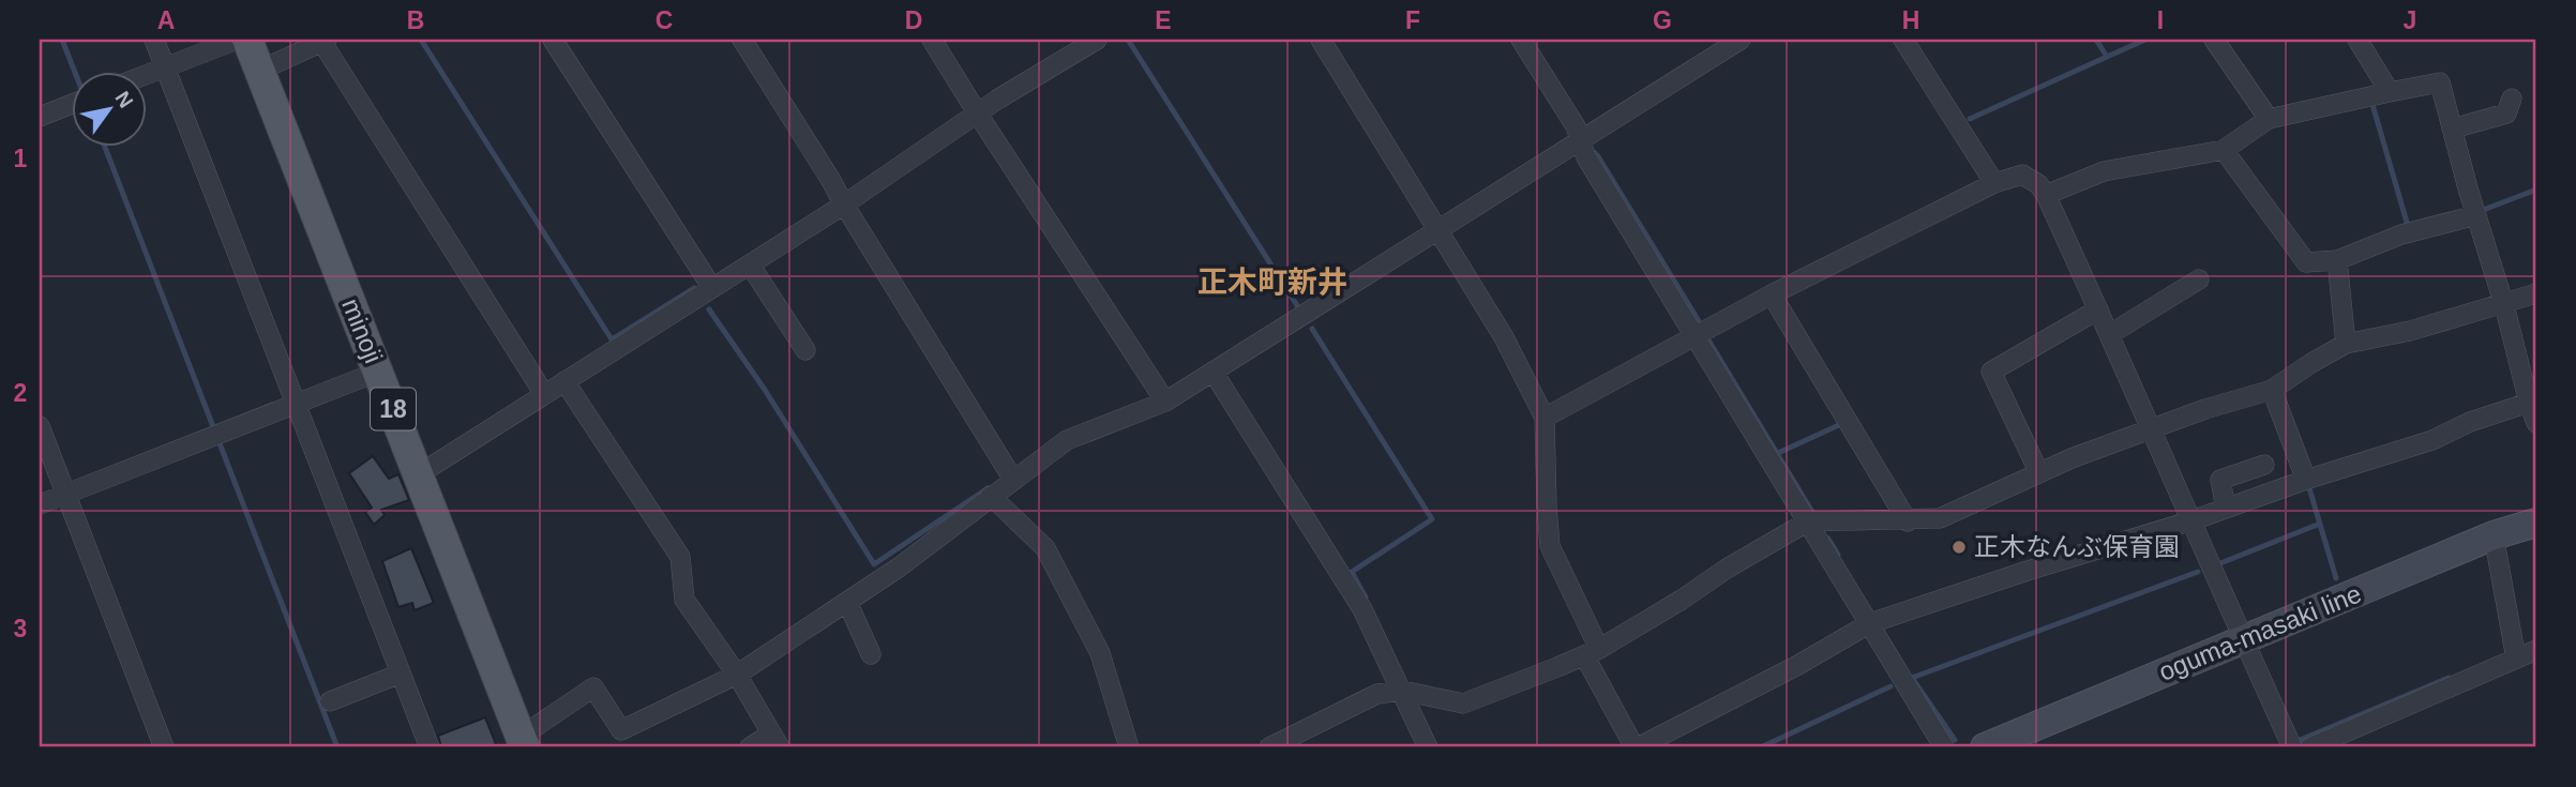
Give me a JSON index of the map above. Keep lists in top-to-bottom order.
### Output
{
  "streets": {
    "main road": ["minoji", "18", "oguma-masaki line"]
  },
  "districts": ["正木町新井"],
  "places": ["正木なんぶ保育園"],
  "north": "top right",
  "grid": {
    "columns": [
      "A",
      "B",
      "C",
      "D",
      "E",
      "F",
      "G",
      "H",
      "I",
      "J"
    ],
    "rows": ["1", "2", "3"]
  }
}
